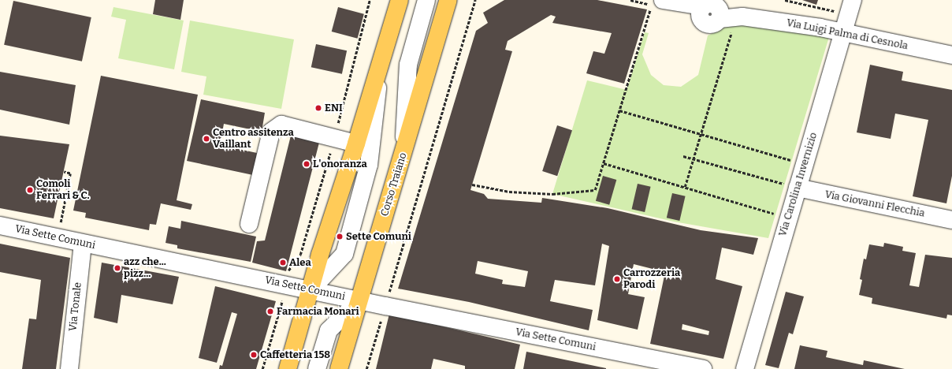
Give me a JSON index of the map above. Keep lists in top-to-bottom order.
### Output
{
  "streets": {
    "main road": ["Corso Traiano"],
    "street": [
      "Via Luigi Palma di Cesnola",
      "Via Carolina Invernizio",
      "Via Giovanni Flecchia",
      "Via Sette Comuni",
      "Via Tonale"
    ]
  },
  "crossings": [
    ["Via Luigi Palma di Cesnola", "Via Carolina Invernizio"],
    ["Corso Traiano", "Via Sette Comuni"],
    ["Via Carolina Invernizio", "Via Giovanni Flecchia"],
    ["Via Sette Comuni", "Via Tonale"]
  ],
  "places": [
    "ENI",
    "Centro assitenza Vaillant",
    "L'onoranza",
    "Comoli Ferrari & C.",
    "Sette Comuni",
    "Alea",
    "azz che... pizz...",
    "Carrozzeria Parodi",
    "Farmacia Monari",
    "Caffetteria 158"
  ]
}
